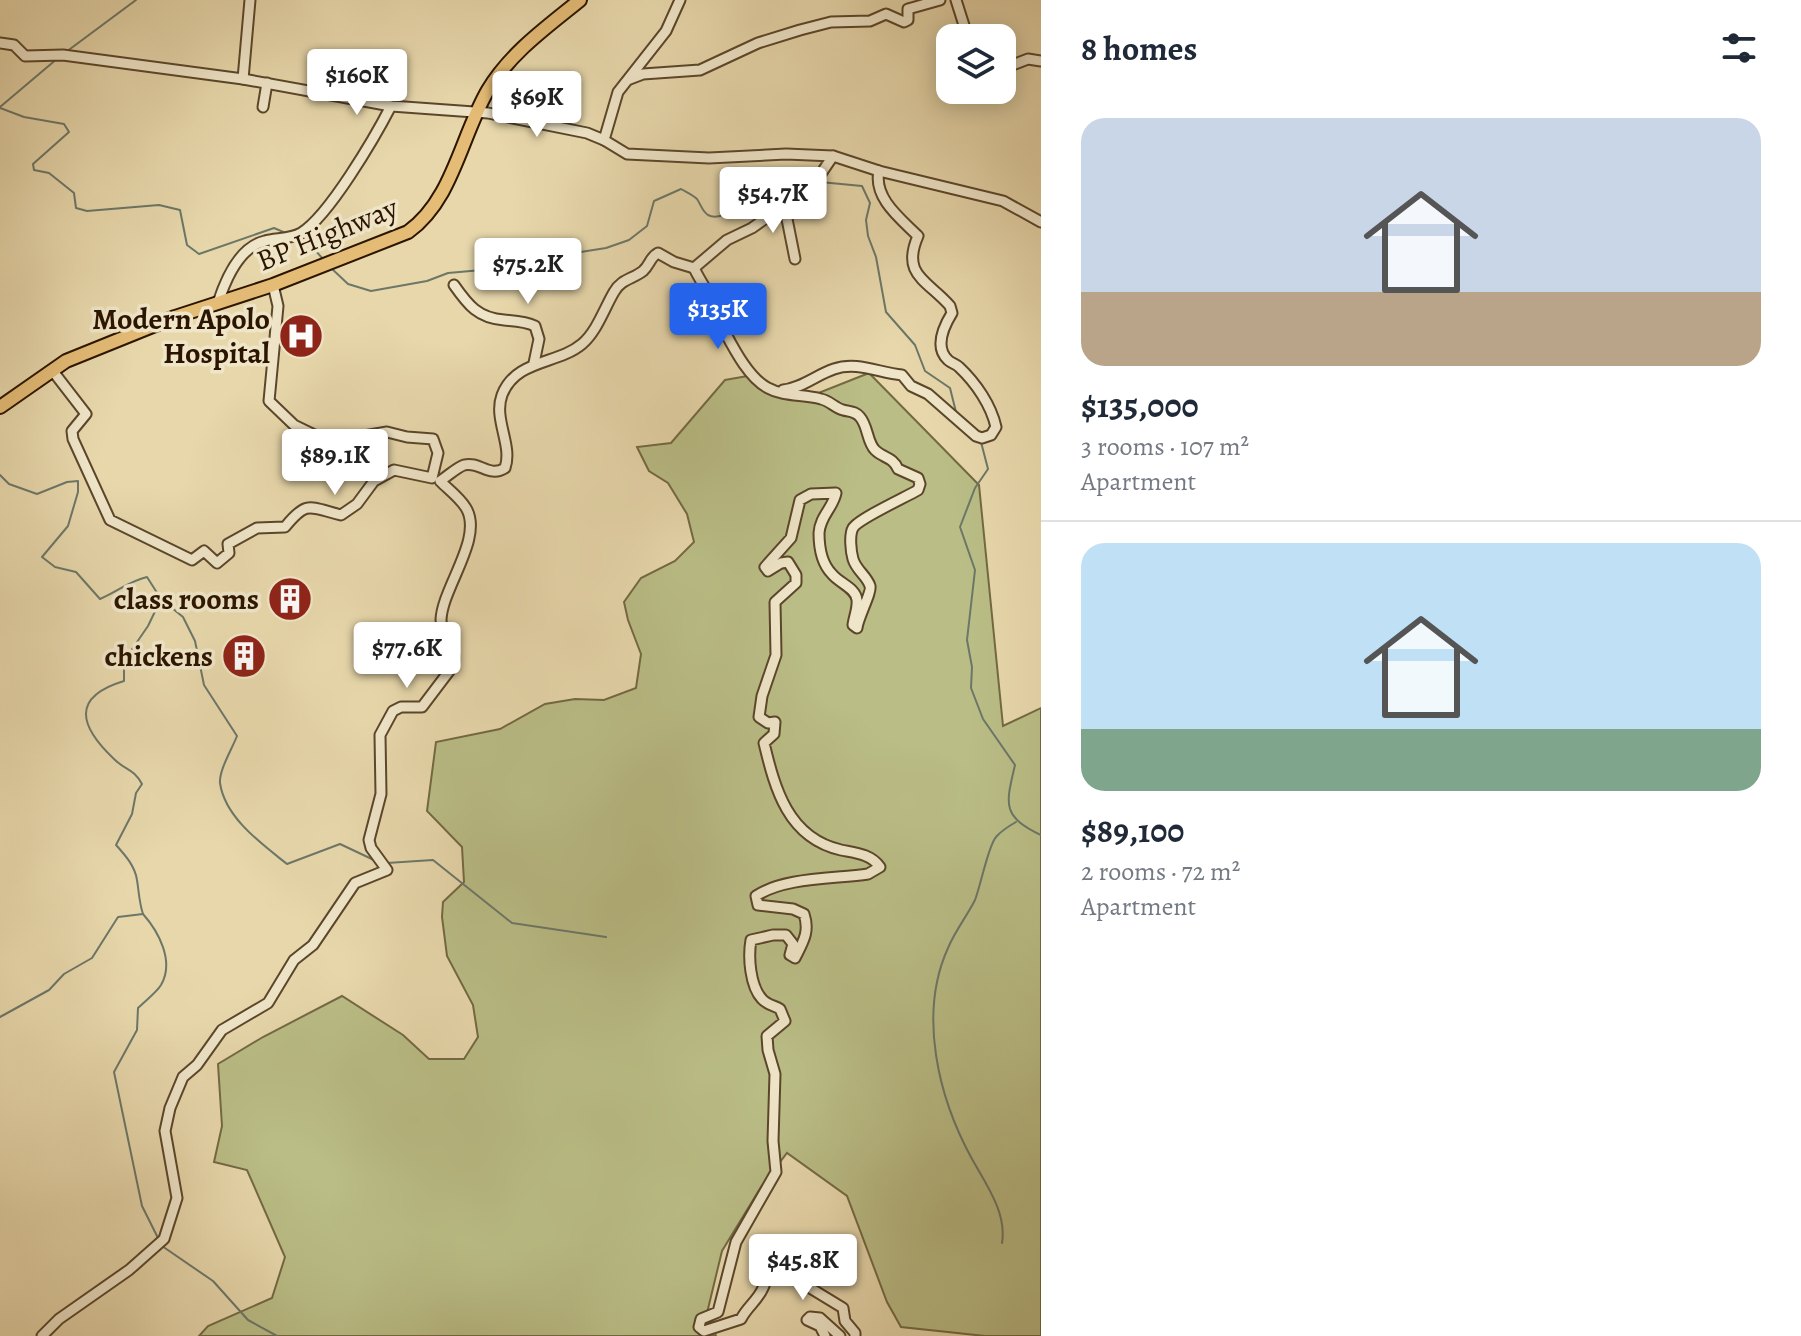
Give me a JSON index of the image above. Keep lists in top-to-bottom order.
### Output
{
  "streets": {
    "highway": ["BP Highway"]
  },
  "places": {
    "hospital": ["Modern Apolo Hospital"],
    "building": ["class rooms", "chickens"]
  },
  "page": {
    "heading": "8 homes",
    "price": [
      "$160K",
      "$69K",
      "$54.7K",
      "$75.2K",
      "$135K",
      "$89.1K",
      "$77.6K",
      "$45.8K"
    ],
    "list": [
      {
        "name": "$135,000",
        "note": "3 rooms · 107 m² · Apartment"
      },
      {
        "name": "$89,100",
        "note": "2 rooms · 72 m² · Apartment"
      }
    ]
  }
}
